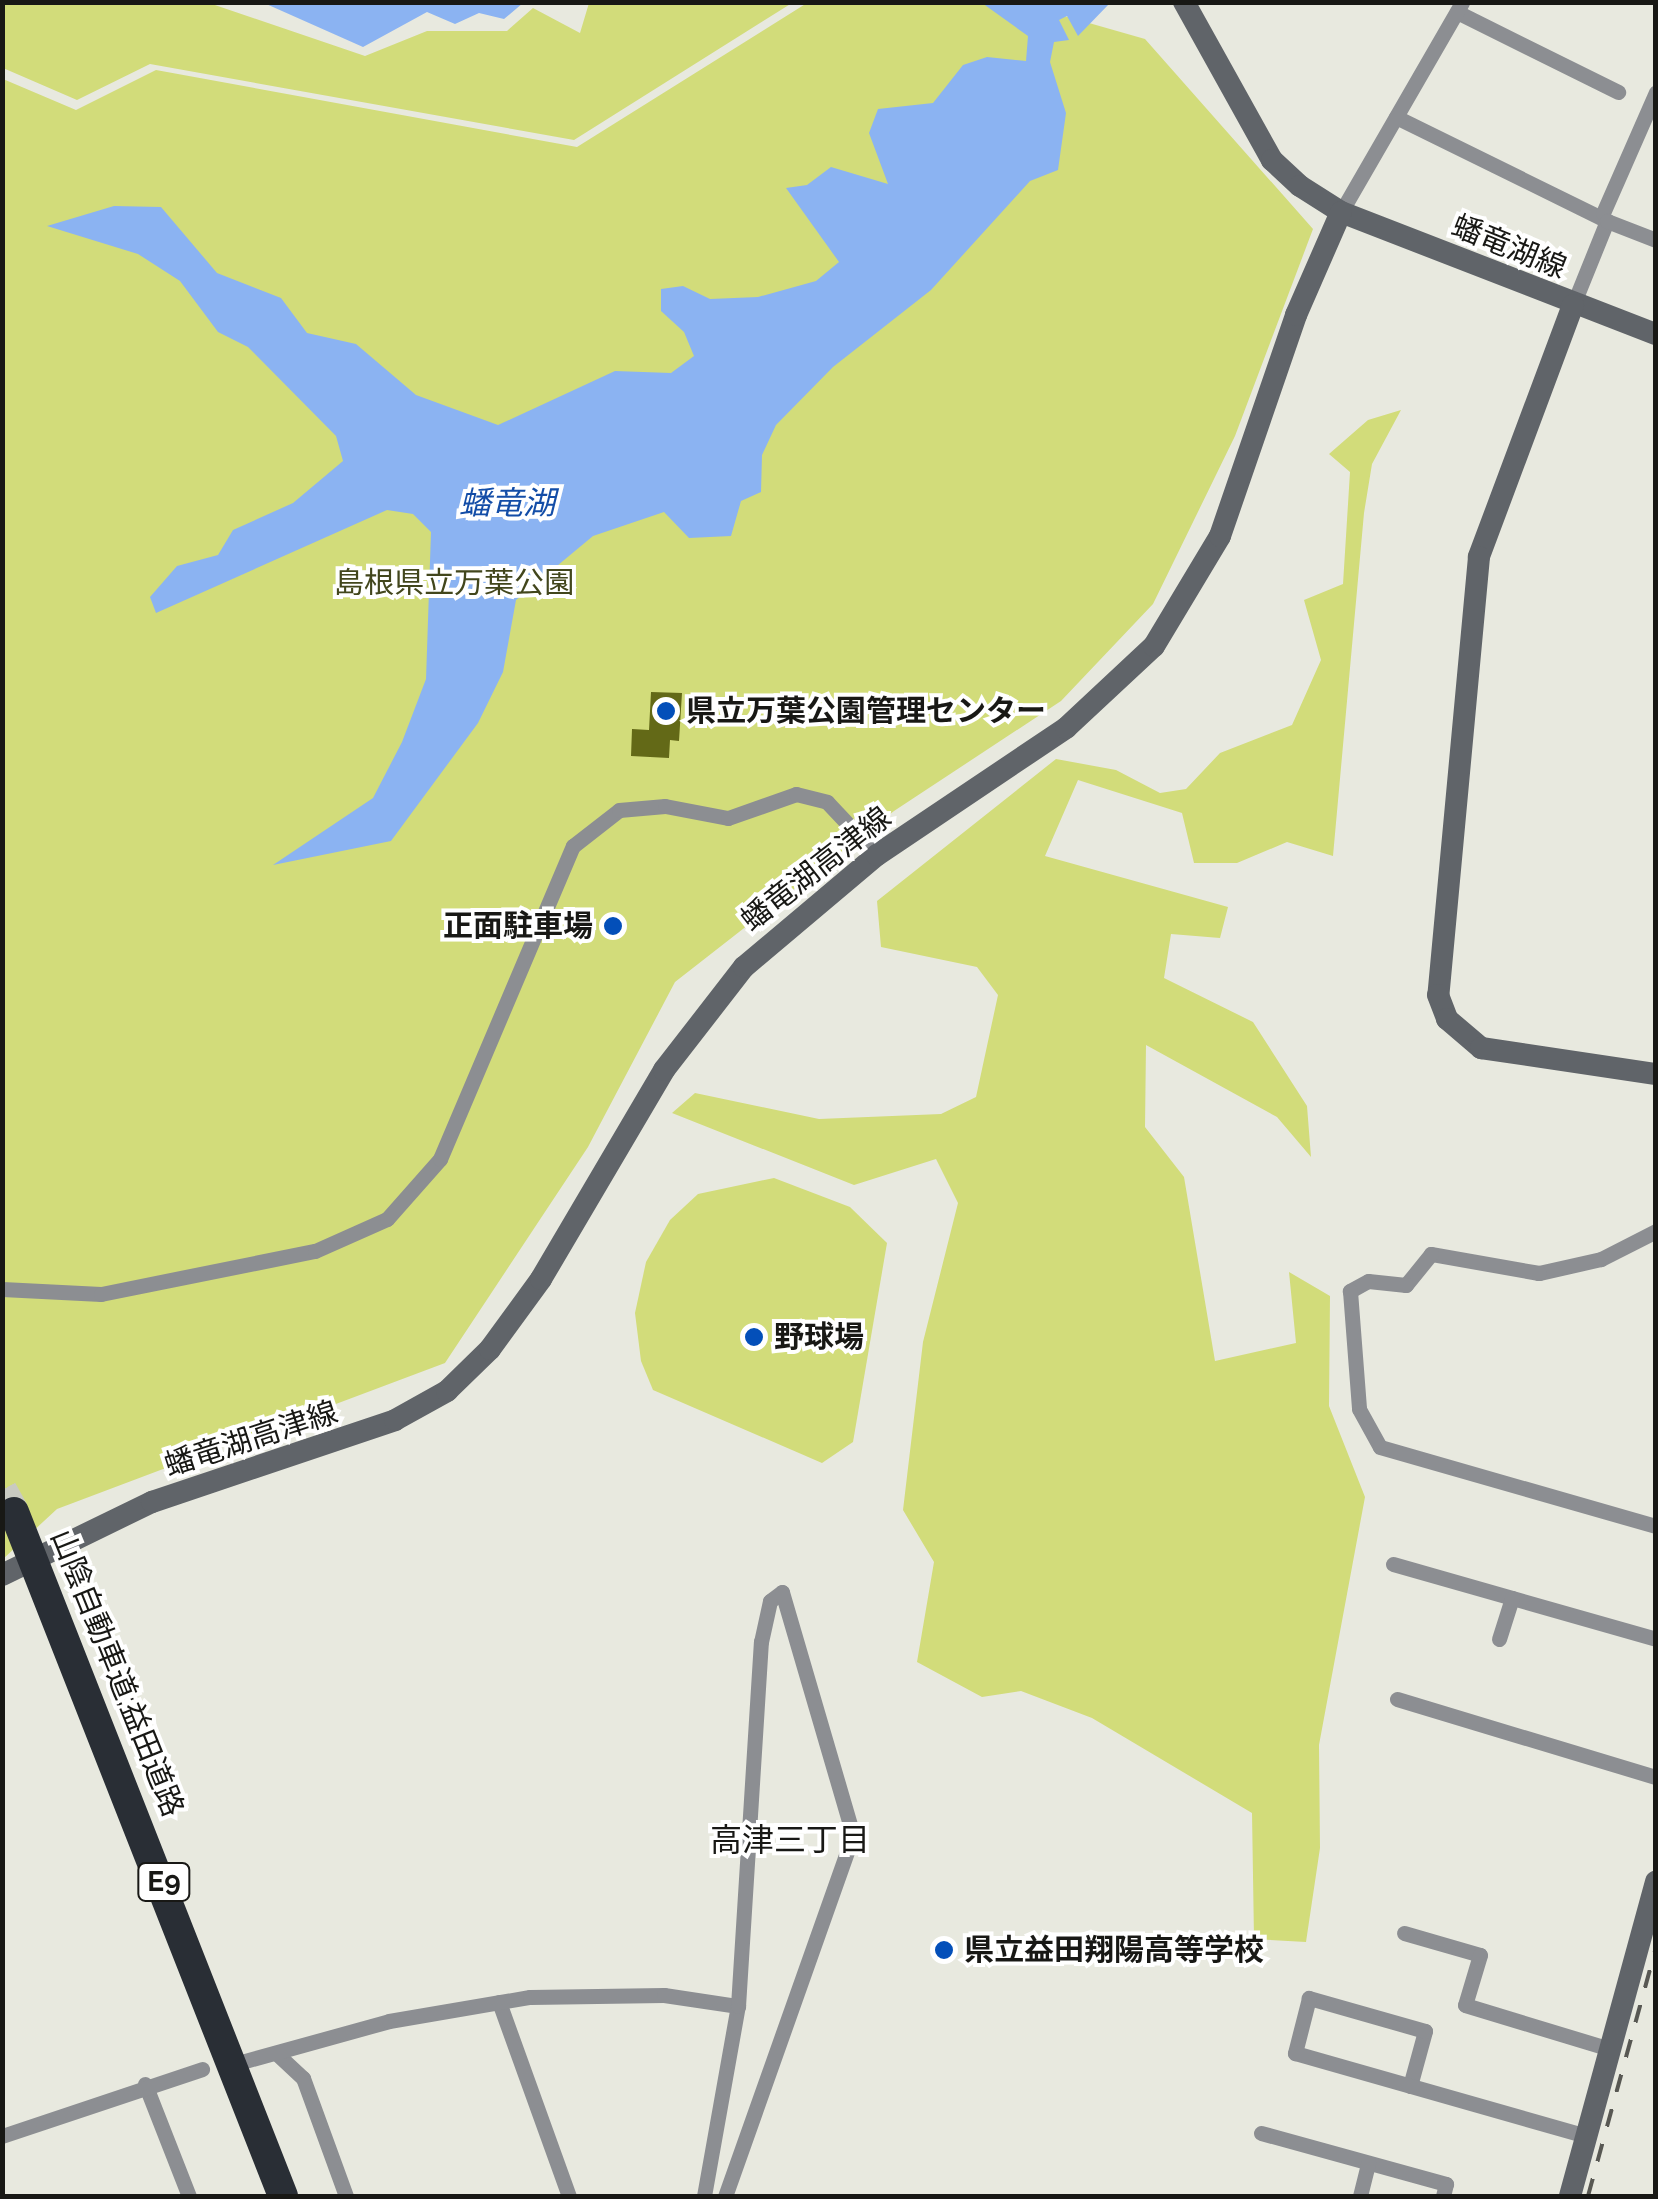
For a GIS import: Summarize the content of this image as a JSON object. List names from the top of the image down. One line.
{"streets":{"highway":["山陰自動車道;益田道路","E9"],"main road":["蟠竜湖線","蟠竜湖高津線"]},"crossings":[["蟠竜湖線","蟠竜湖高津線"],["蟠竜湖高津線","山陰自動車道;益田道路"]],"districts":["高津三丁目"],"water":["蟠竜湖"],"parks":["島根県立万葉公園"],"places":["県立万葉公園管理センター","正面駐車場","野球場","県立益田翔陽高等学校"]}
